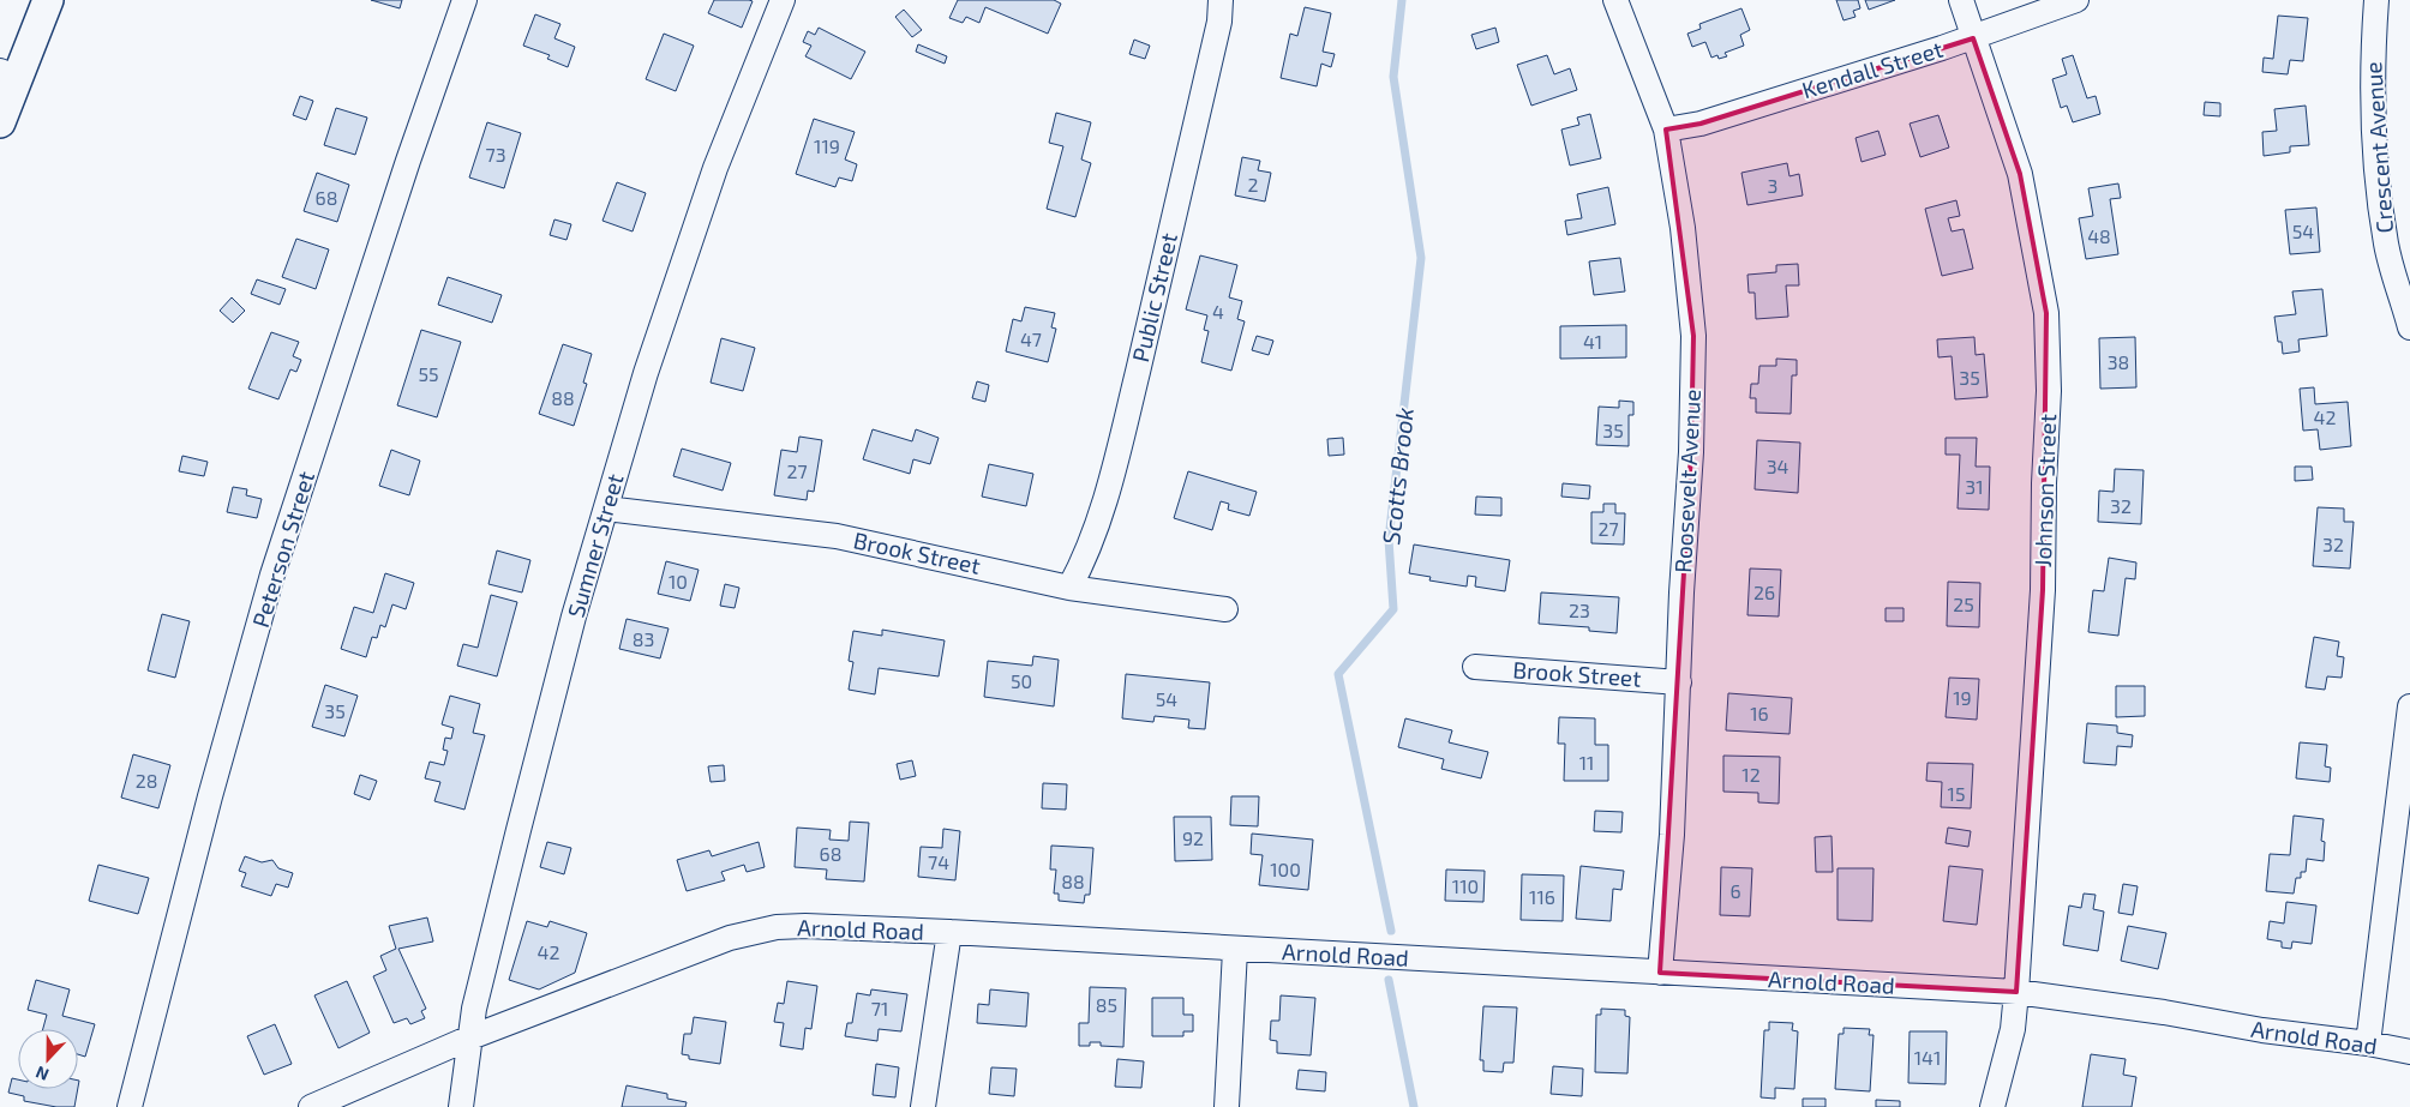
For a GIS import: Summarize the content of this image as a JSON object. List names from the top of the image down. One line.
{"streets":{"street":["Kendall Street","Crescent Avenue","Public Street","Roosevelt Avenue","Johnson Street","Sumner Street","Peterson Street","Brook Street","Arnold Road"]},"crossings":[["Kendall Street","Roosevelt Avenue"],["Kendall Street","Johnson Street"],["Public Street","Brook Street"],["Roosevelt Avenue","Brook Street"],["Roosevelt Avenue","Arnold Road"],["Johnson Street","Arnold Road"],["Sumner Street","Brook Street"],["Sumner Street","Arnold Road"]],"water":["Scotts Brook"],"house_numbers":["119","73","2","3","68","54","48","4","47","41","38","55","35","88","42","35","34","27","31","32","27","32","10","26","25","23","83","50","19","54","35","16","11","12","28","15","92","68","74","100","88","110","6","116","42","85","71","141"],"north":"bottom"}
